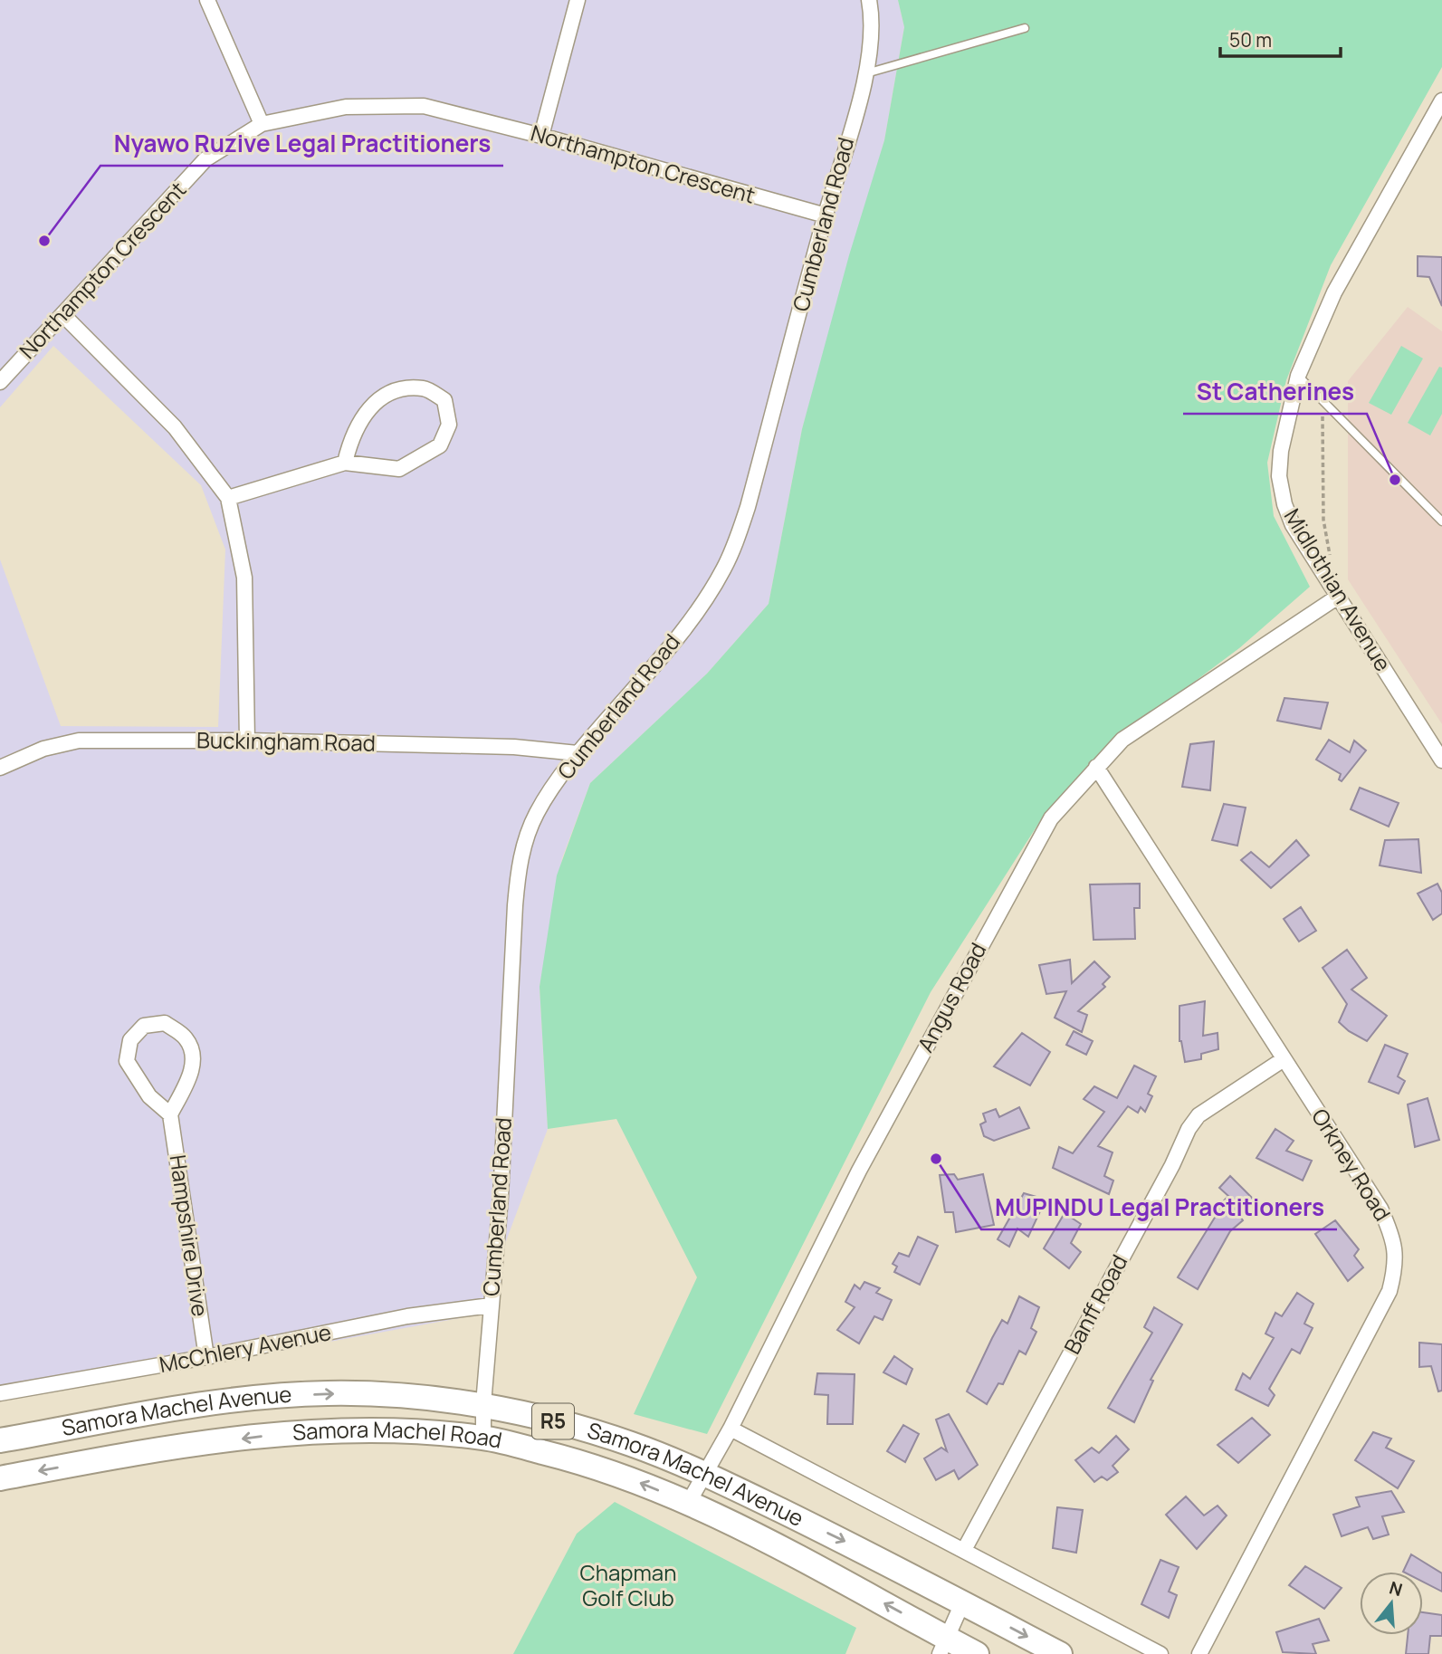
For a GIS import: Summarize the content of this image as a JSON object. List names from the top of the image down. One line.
{"streets":{"highway":["Samora Machel Avenue","R5","Samora Machel Road"],"street":["Northampton Crescent","Cumberland Road","Midlothian Avenue","Buckingham Road","Angus Road","Orkney Road","Hampshire Drive","Banff Road","McChlery Avenue"]},"crossings":[["Northampton Crescent","Cumberland Road"],["Cumberland Road","Buckingham Road"],["Cumberland Road","McChlery Avenue"],["Cumberland Road","Samora Machel Avenue"],["Cumberland Road","Samora Machel Road"],["Midlothian Avenue","Angus Road"],["Angus Road","Orkney Road"],["Angus Road","Samora Machel Avenue"],["Angus Road","Samora Machel Road"],["Orkney Road","Banff Road"],["Hampshire Drive","McChlery Avenue"]],"one_way":["Samora Machel Avenue","Samora Machel Road"],"parks":["Chapman Golf Club"],"places":["Nyawo Ruzive Legal Practitioners","St Catherines","MUPINDU Legal Practitioners"],"scale_bar":"50 m","north":"top"}
